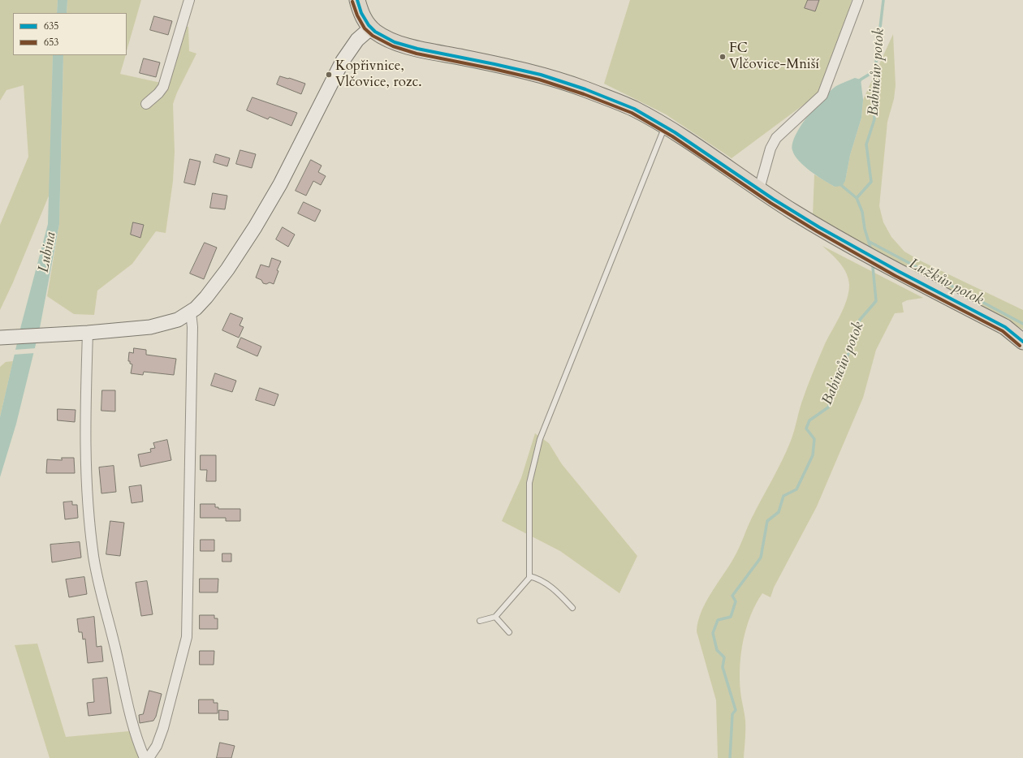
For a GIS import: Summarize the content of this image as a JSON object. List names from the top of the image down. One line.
{"water":["Babincův potok","Lubina","Lužkův potok"],"places":["FC Vlčovice-Mniší","Kopřivnice, Vlčovice, rozc."],"lines":["transit line 635","transit line 653"],"legend":["635","653"]}
